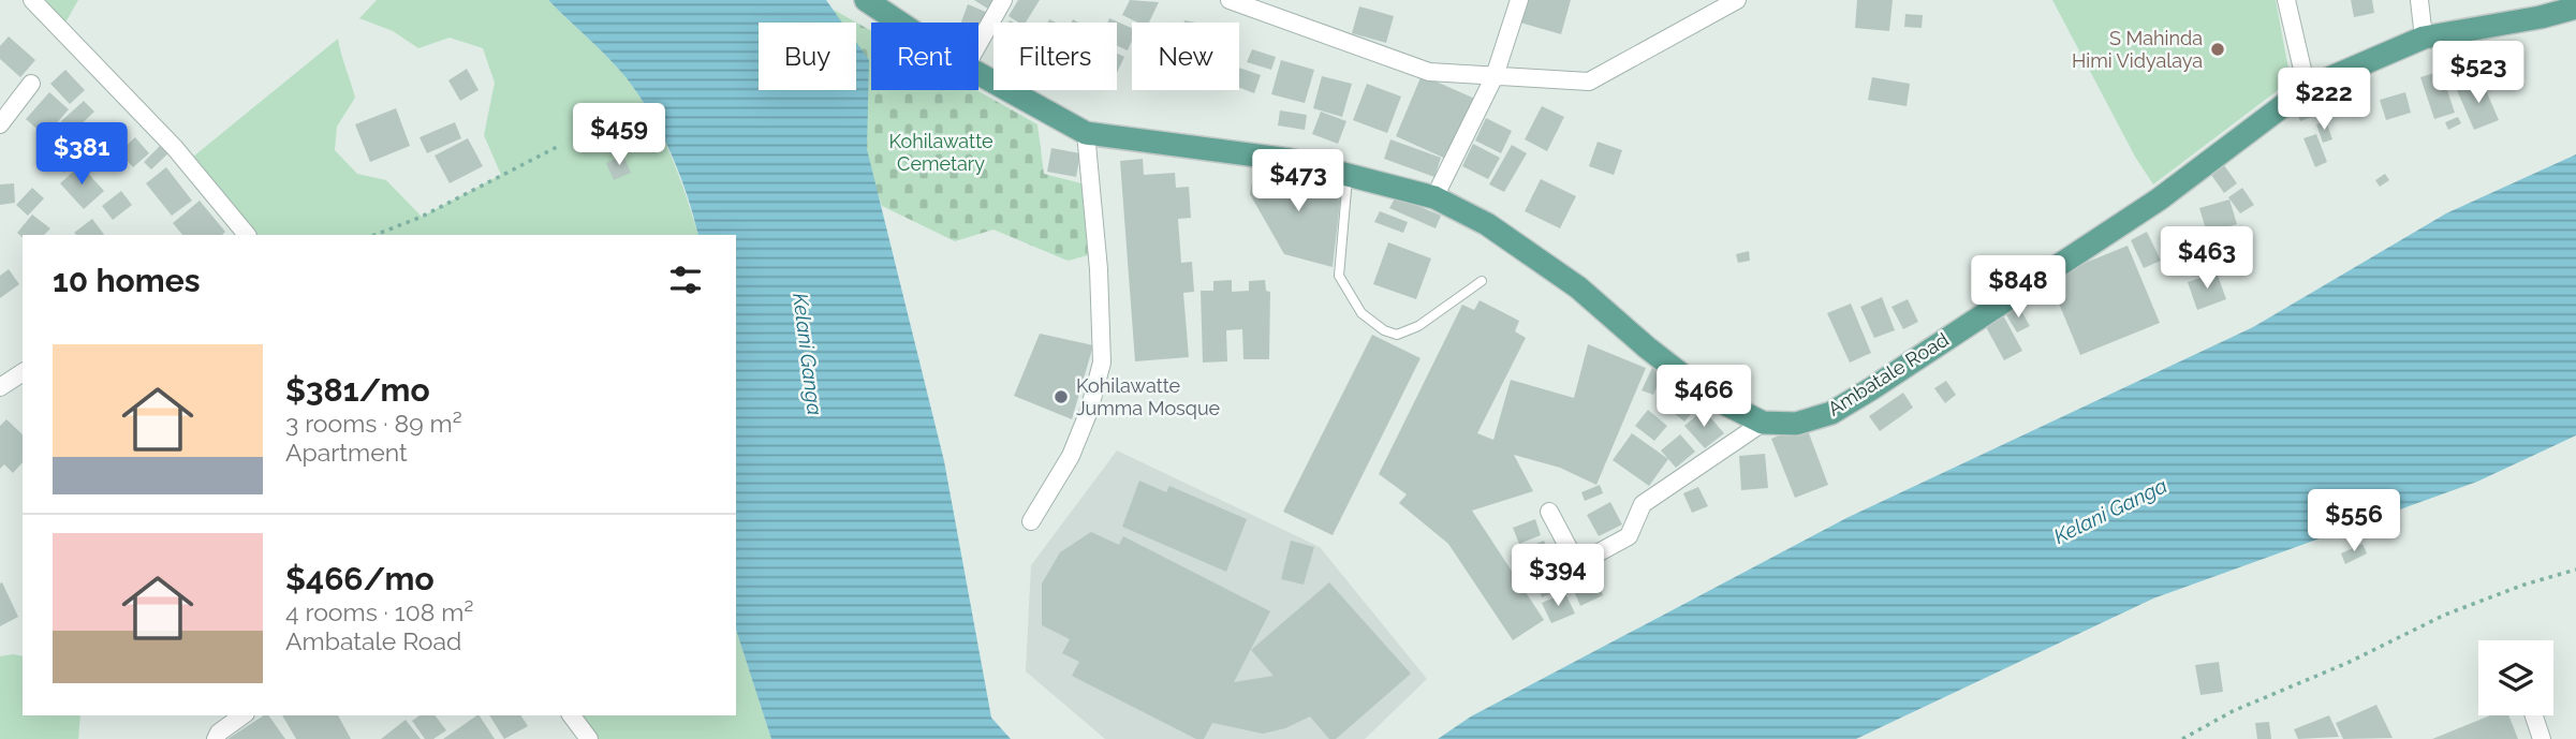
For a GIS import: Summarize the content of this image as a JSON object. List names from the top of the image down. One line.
{"streets":{"main road":["Ambatale Road"]},"water":["Kelani Ganga"],"parks":["Kohilawatte Cemetary"],"places":["S Mahinda Himi Vidyalaya","Kohilawatte Jumma Mosque"],"page":{"chip":["Buy","Rent","Filters","New"],"price":["$523","$222","$459","$381","$473","$463","$848","$466","$556","$394"],"heading":"10 homes","list":[{"name":"$381/mo","note":"3 rooms · 89 m² · Apartment"},{"name":"$466/mo","note":"4 rooms · 108 m² · Ambatale Road"}]}}
